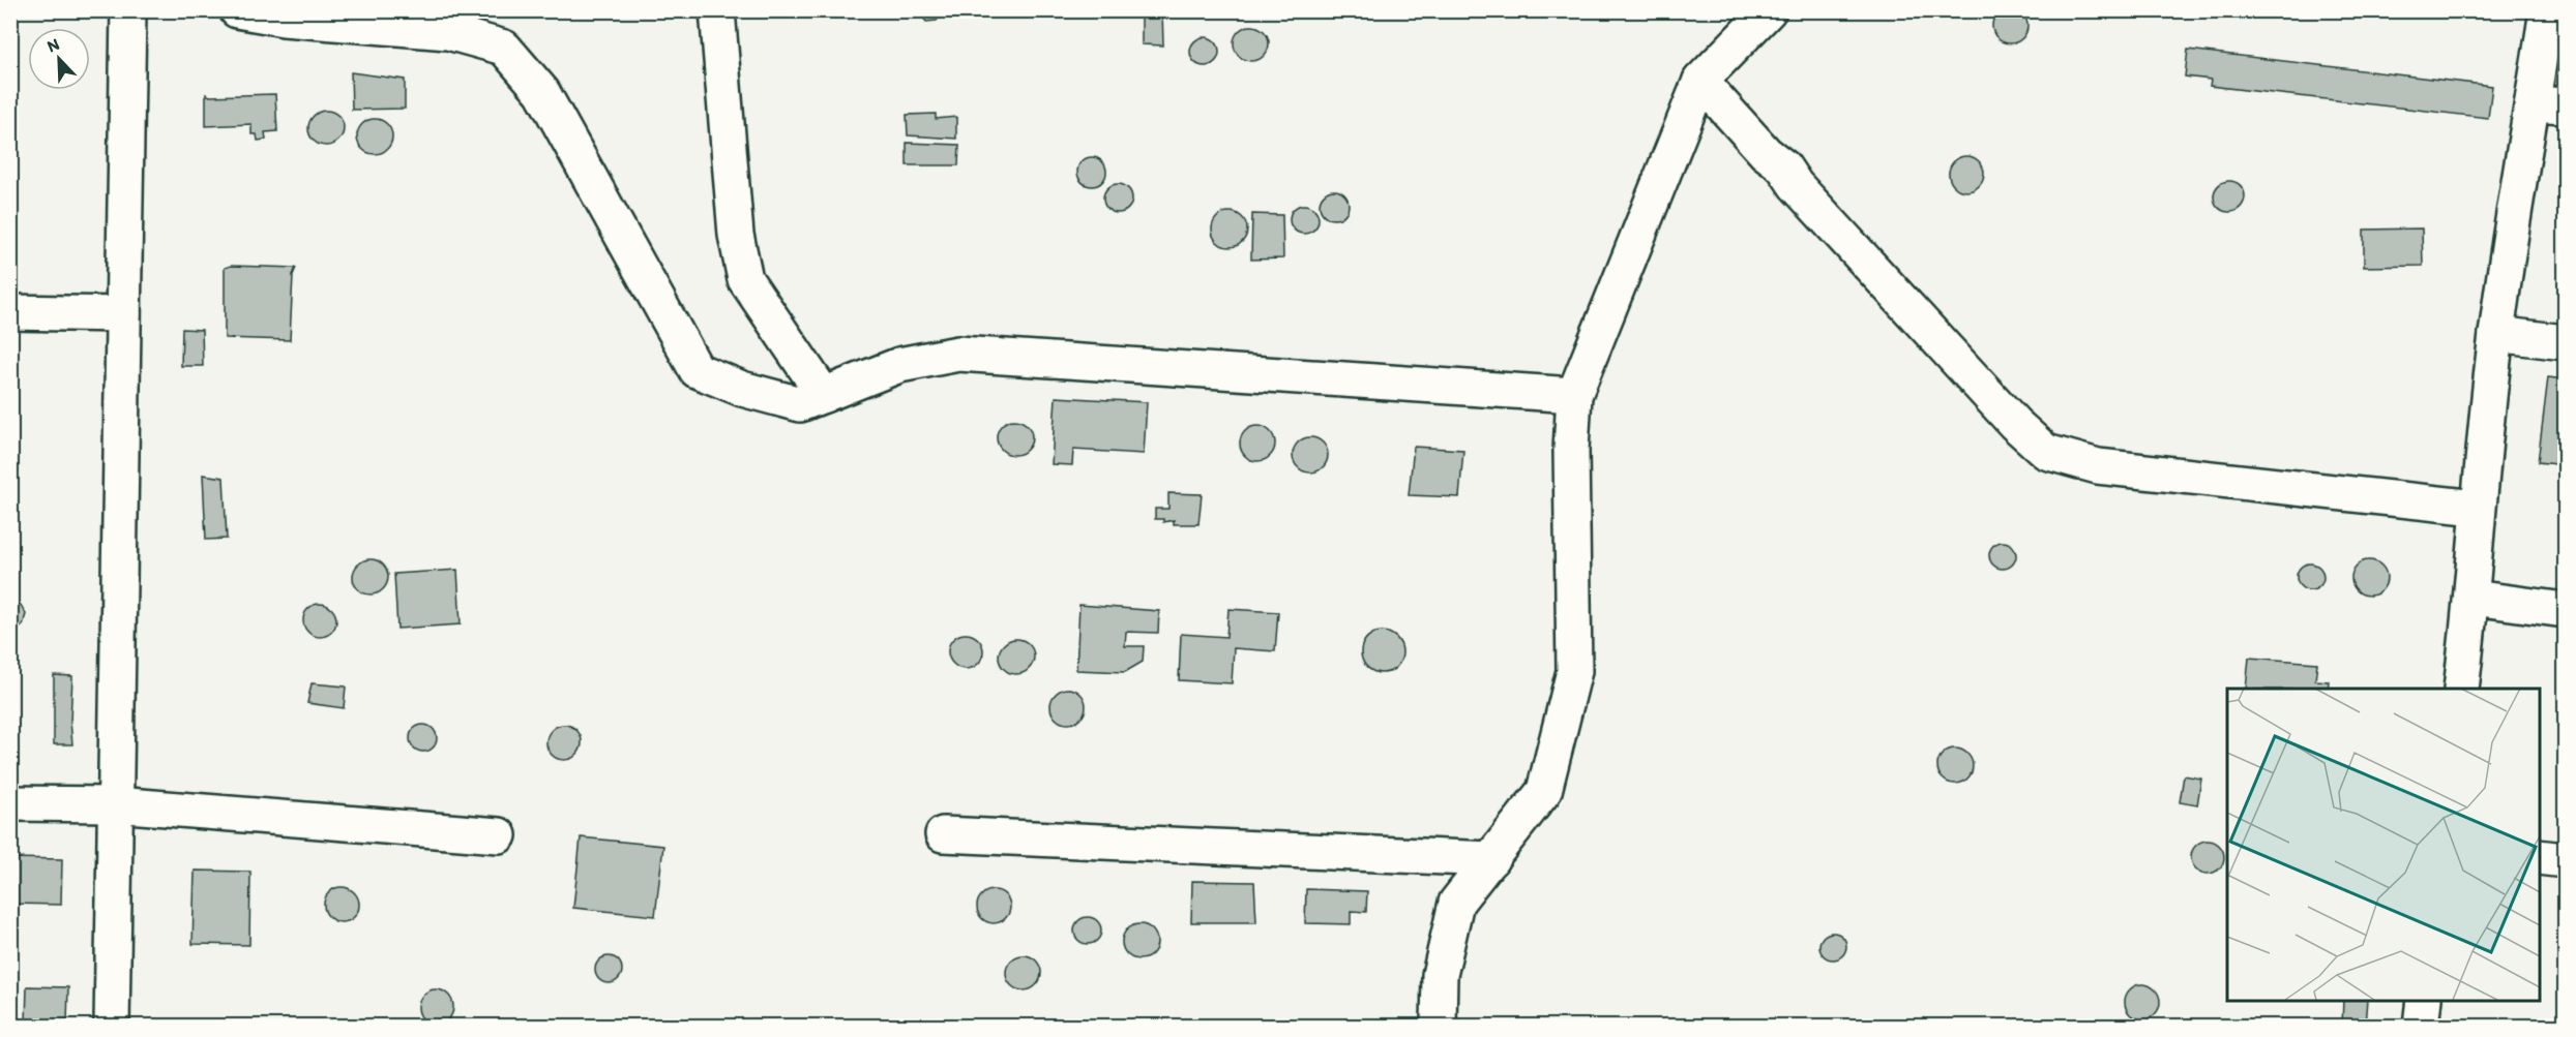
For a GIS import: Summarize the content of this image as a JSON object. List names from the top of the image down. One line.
{"north":"top left"}
